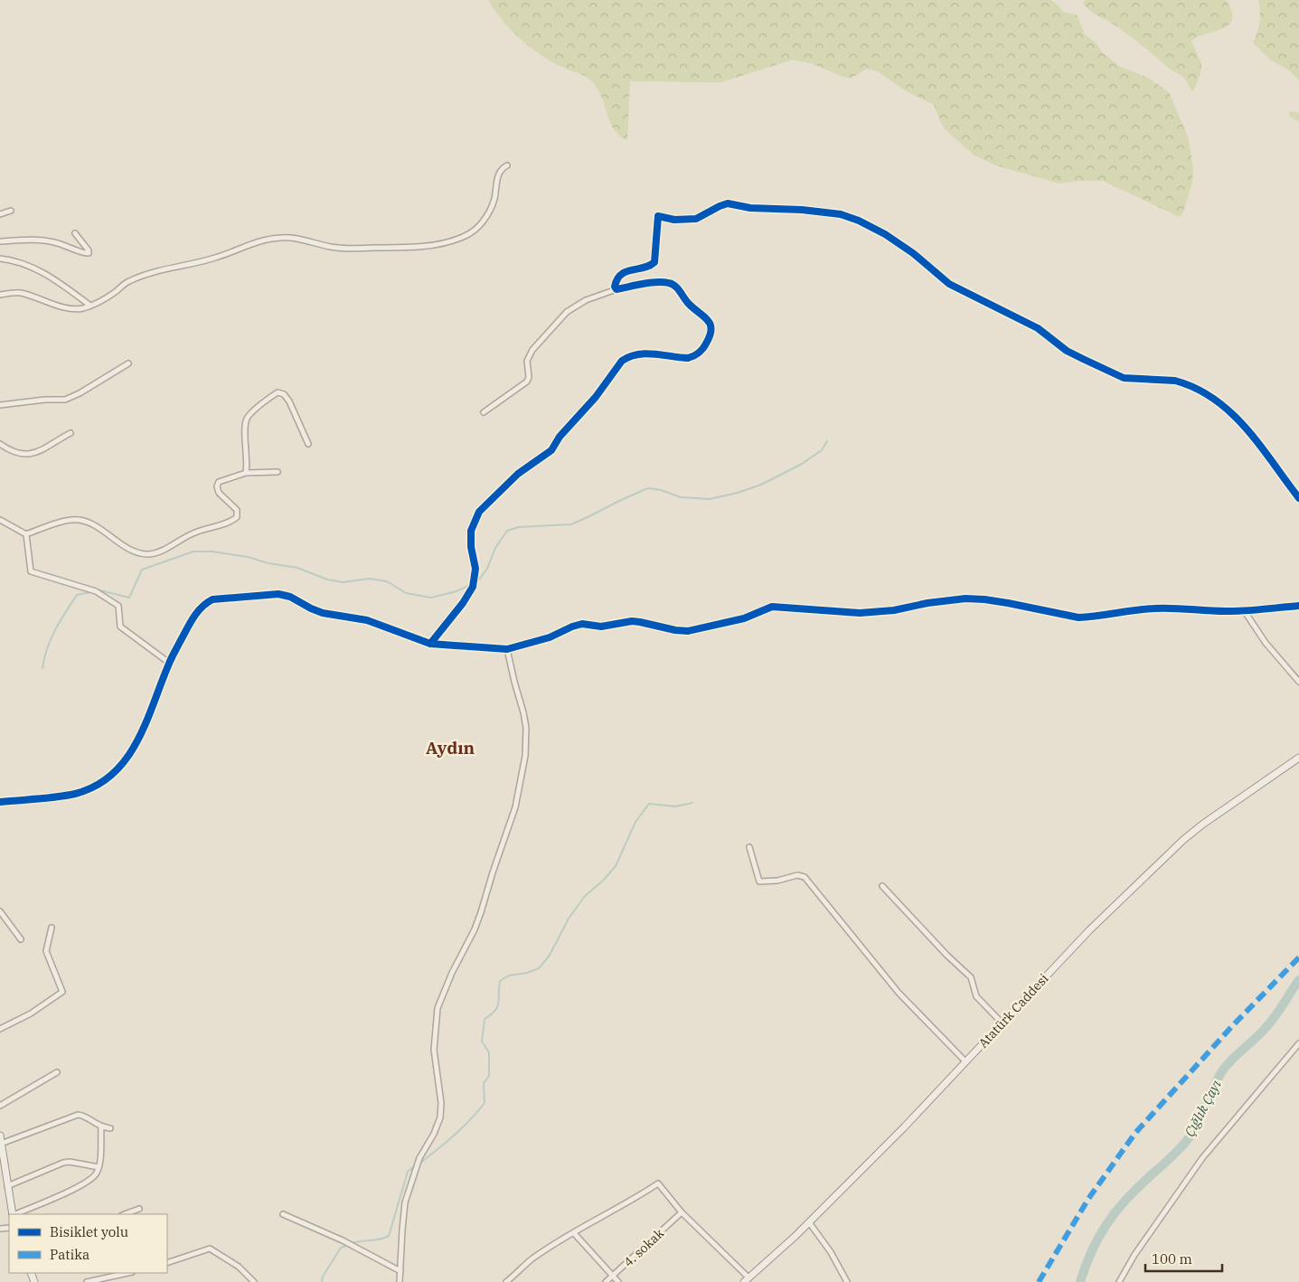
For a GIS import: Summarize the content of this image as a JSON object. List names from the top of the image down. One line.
{"streets":{"street":["Atatürk Caddesi","4. sokak"]},"districts":["Aydın"],"water":["Çığlık Çayı"],"legend":["Bisiklet yolu","Patika"],"scale_bar":"100 m"}
